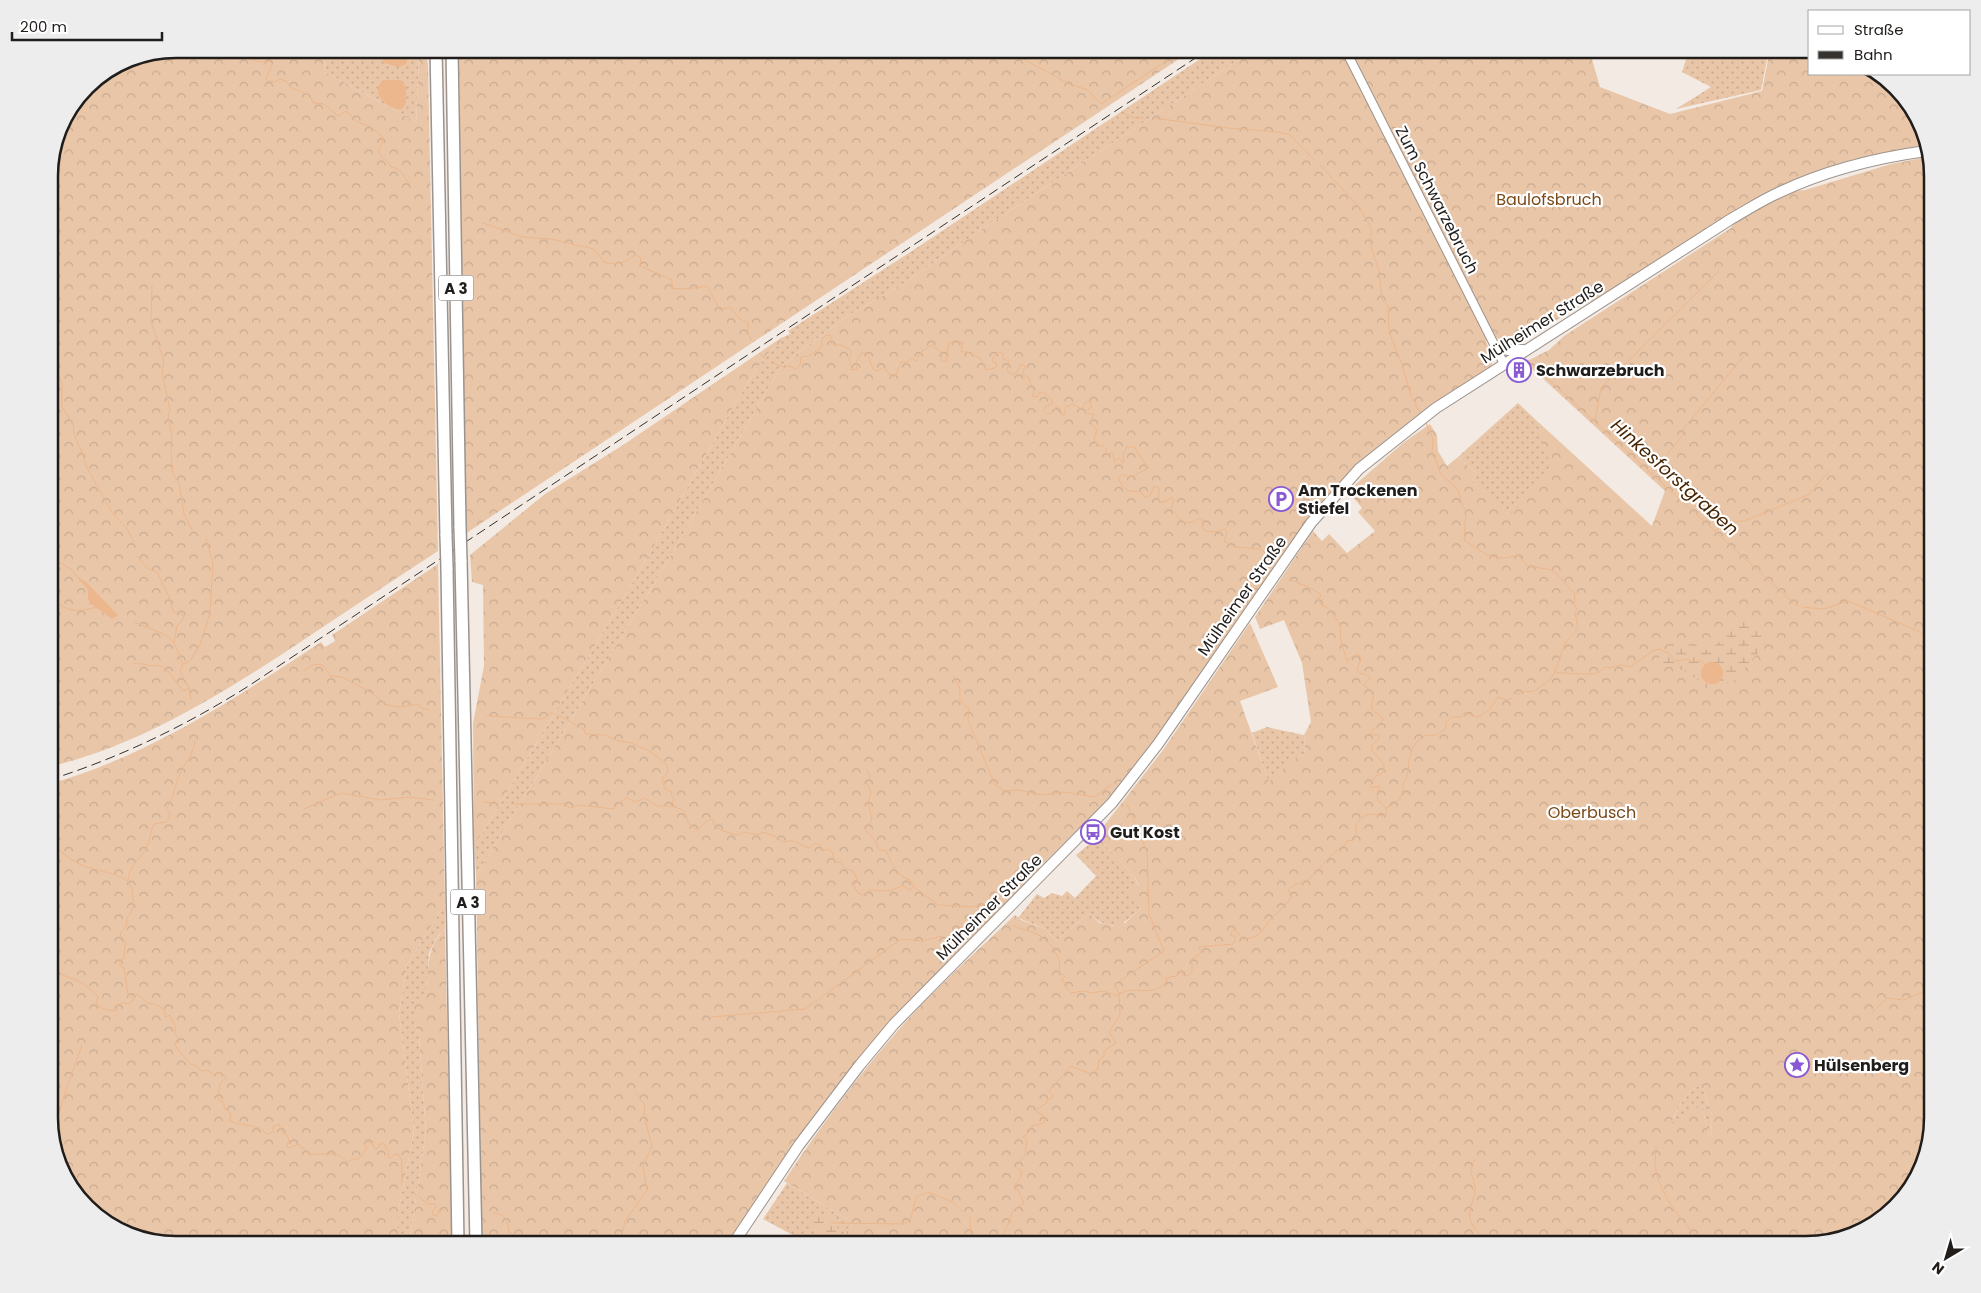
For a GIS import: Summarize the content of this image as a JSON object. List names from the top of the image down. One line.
{"streets":{"highway":["A 3"],"main road":["Mülheimer Straße"],"street":["Zum Schwarzebruch"]},"crossings":[["Zum Schwarzebruch","Mülheimer Straße"]],"water":["Hinkesforstgraben"],"parks":["Baulofsbruch","Oberbusch"],"places":{"building":["Schwarzebruch"],"parking":["Am Trockenen Stiefel"],"bus stop":["Gut Kost"],"place":["Hülsenberg"]},"legend":["Straße","Bahn"],"scale_bar":"200 m","north":"bottom left"}
